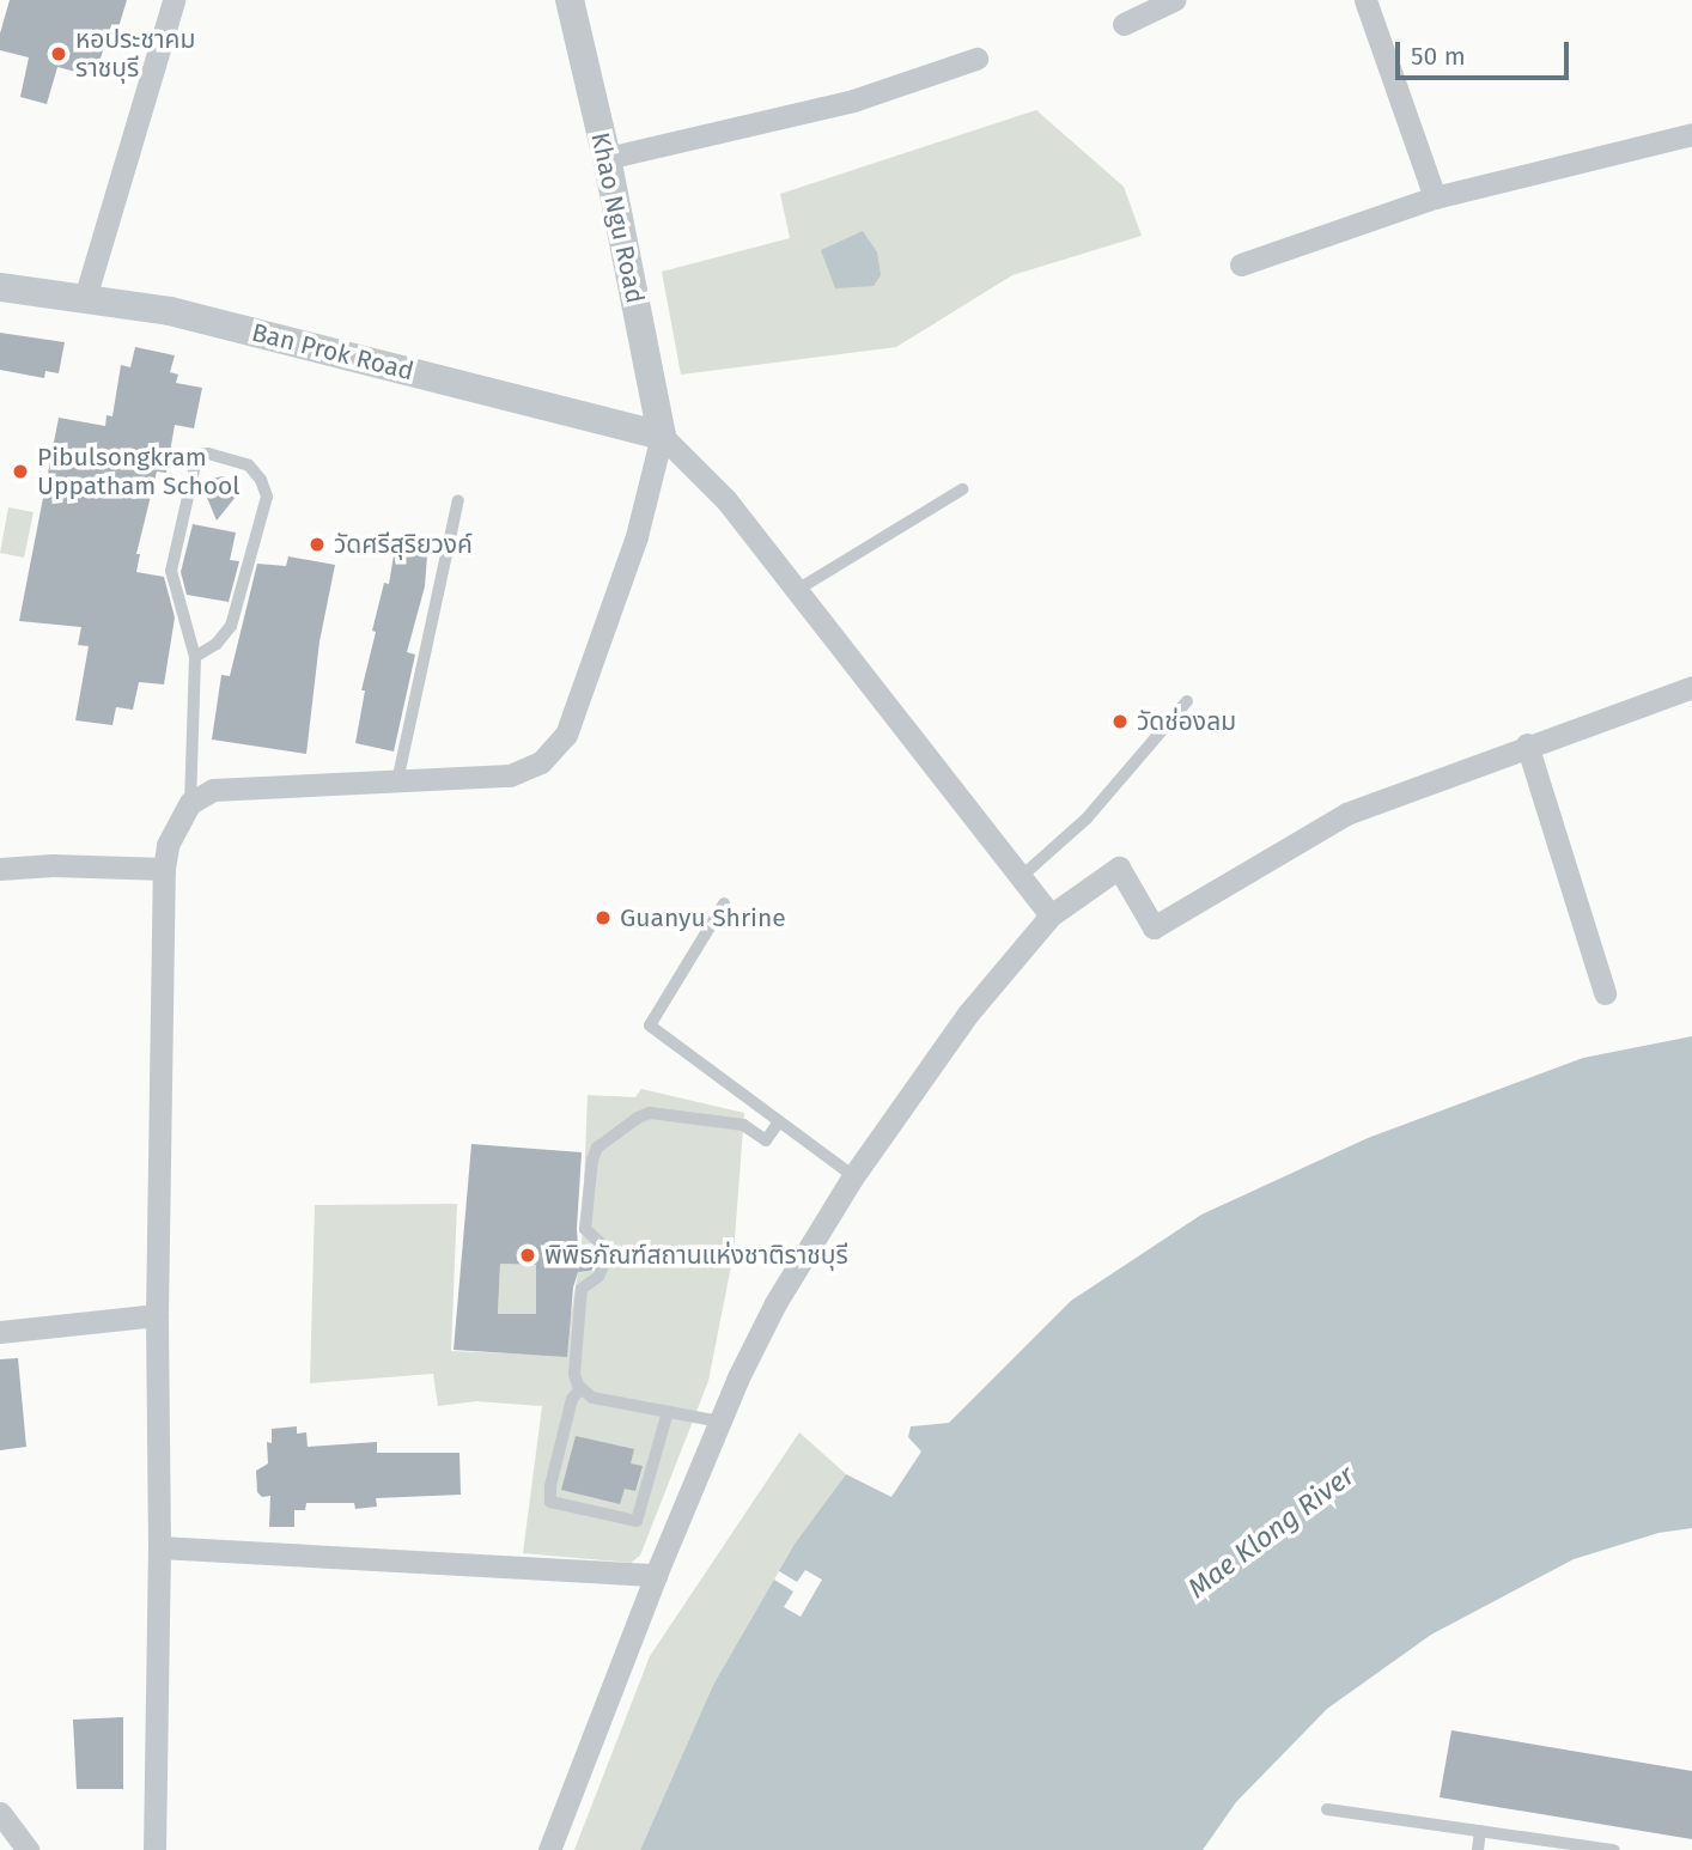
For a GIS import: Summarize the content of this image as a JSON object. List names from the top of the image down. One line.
{"streets":{"street":["Khao Ngu Road","Ban Prok Road"]},"crossings":[["Khao Ngu Road","Ban Prok Road"]],"water":["Mae Klong River"],"places":["หอประชาคม ราชบุรี","Pibulsongkram Uppatham School","วัดศรีสุริยวงค์","วัดช่องลม","Guanyu Shrine","พิพิธภัณฑ์สถานแห่งชาติราชบุรี"],"scale_bar":"50 m"}
